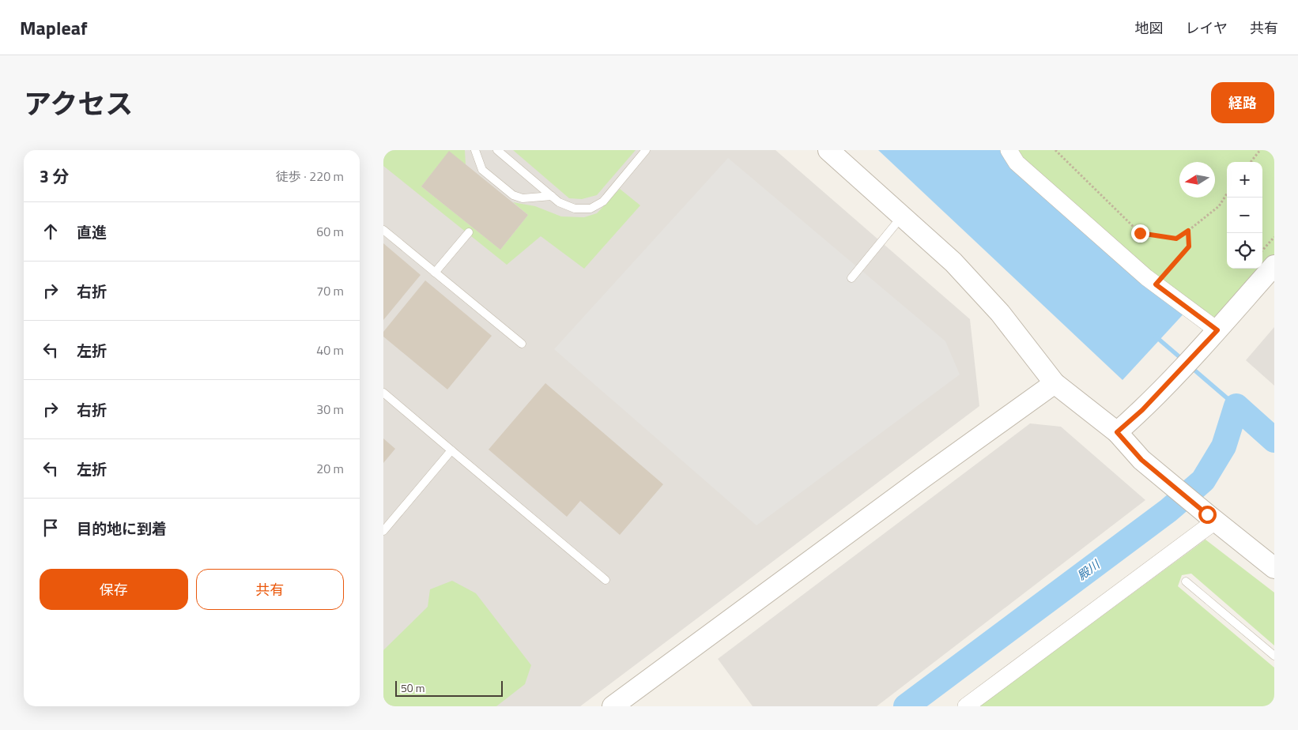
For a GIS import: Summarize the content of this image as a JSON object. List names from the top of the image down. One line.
{"water":["殿川"],"scale_bar":"50 m","north":"left","page":{"header":"Mapleaf","nav":["地図","レイヤ","共有"],"title":"アクセス","buttons":["経路",["保存","共有"]],"heading":["3 分","徒歩 · 220 m"],"map_buttons":["+","−"],"list":[["直進","60 m"],["右折","70 m"],["左折","40 m"],["右折","30 m"],["左折","20 m"],"目的地に到着"],"scale":"50 m"}}
